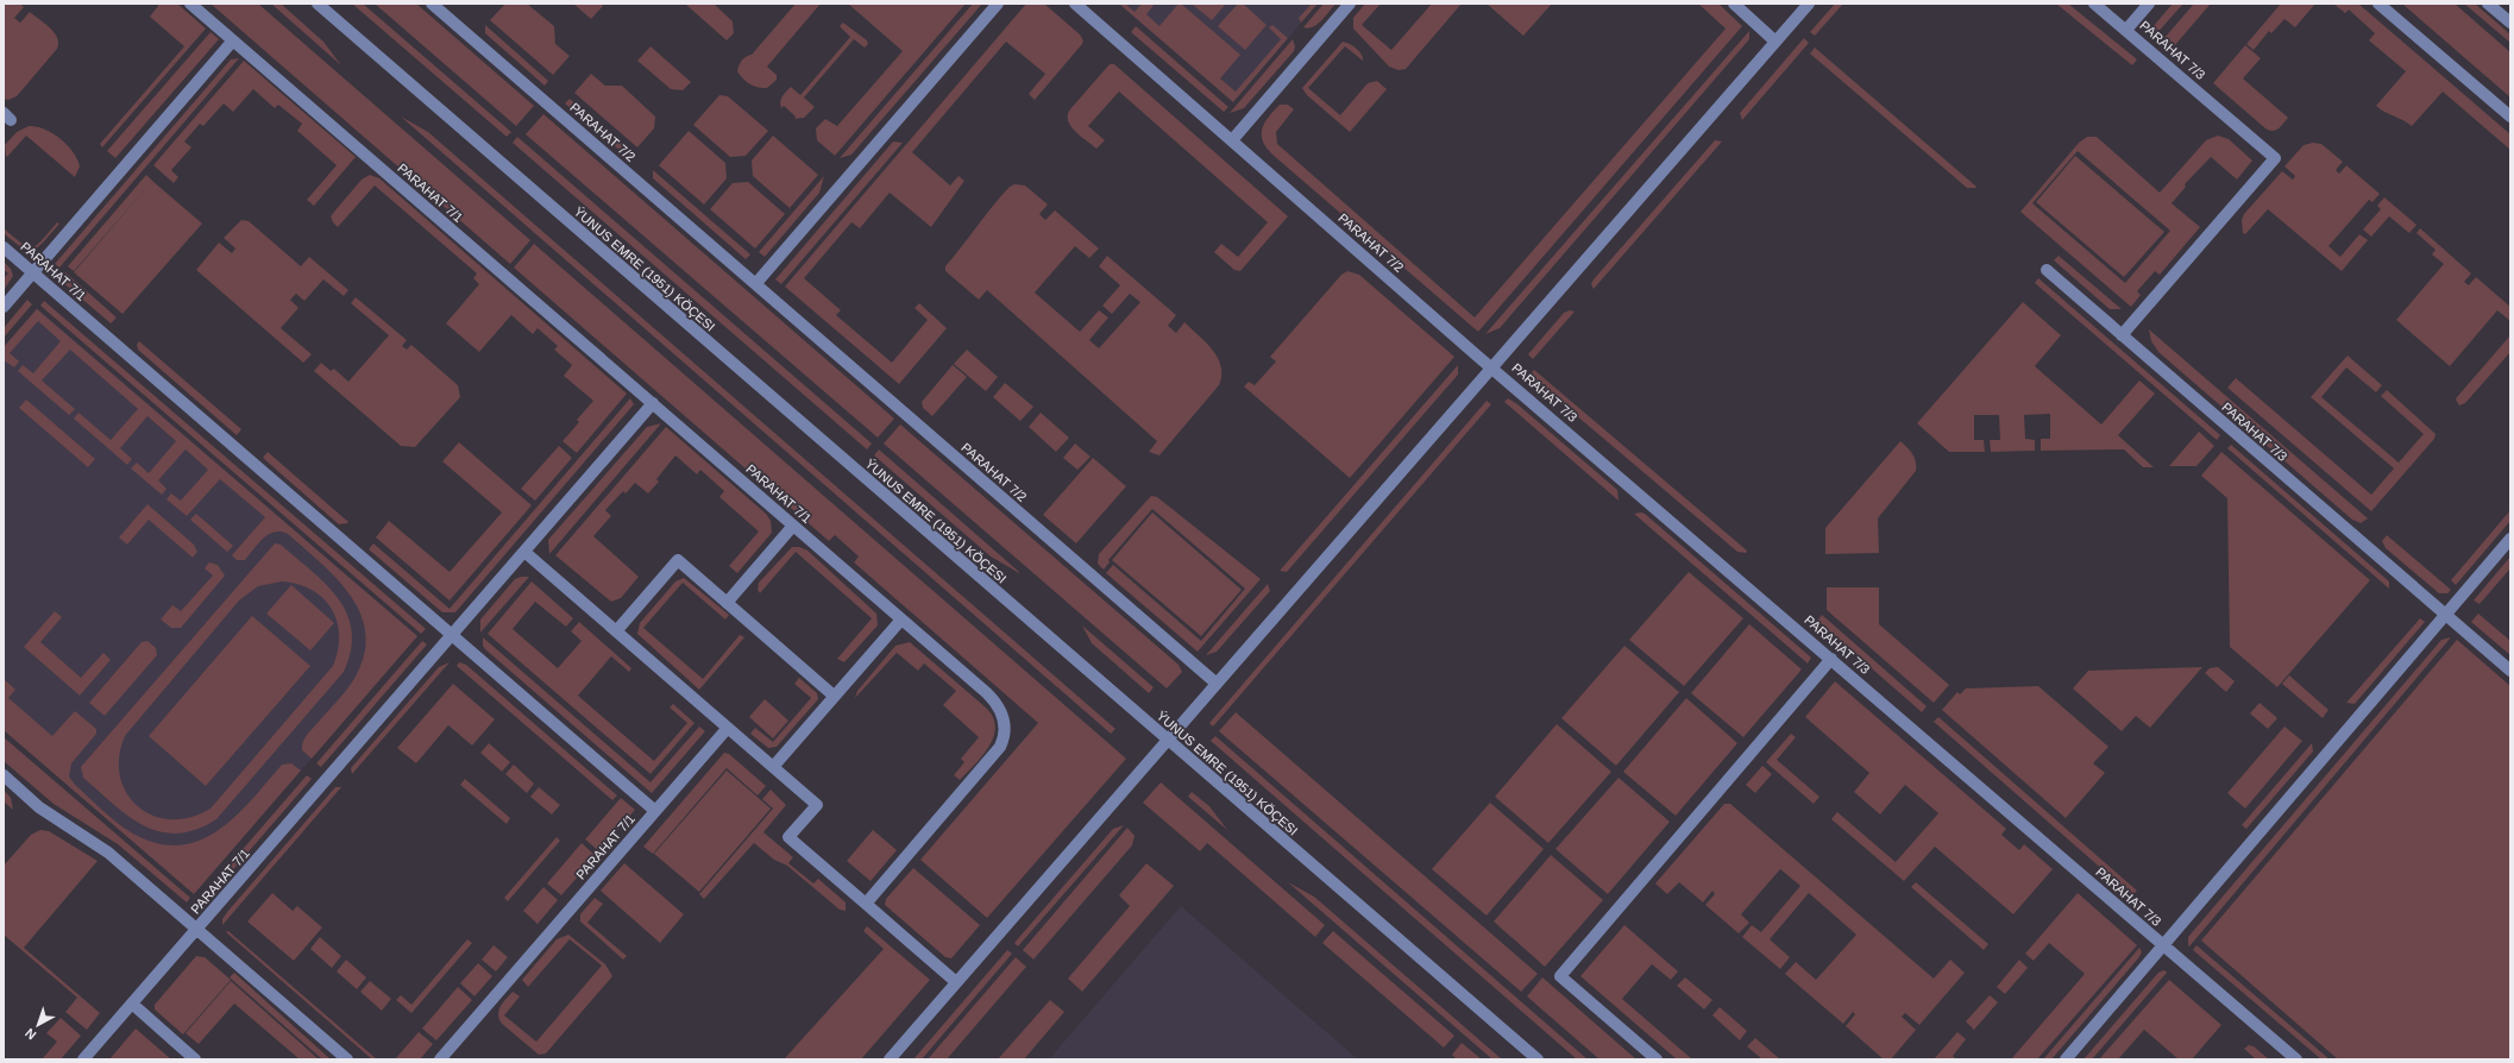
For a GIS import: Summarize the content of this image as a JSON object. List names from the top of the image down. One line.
{"streets":{"street":["PARAHAT 7/3","PARAHAT 7/2","PARAHAT 7/1","ÝUNUS EMRE (1951) KÖÇESI"]},"crossings":[["PARAHAT 7/3","PARAHAT 7/2"]],"north":"bottom left"}
